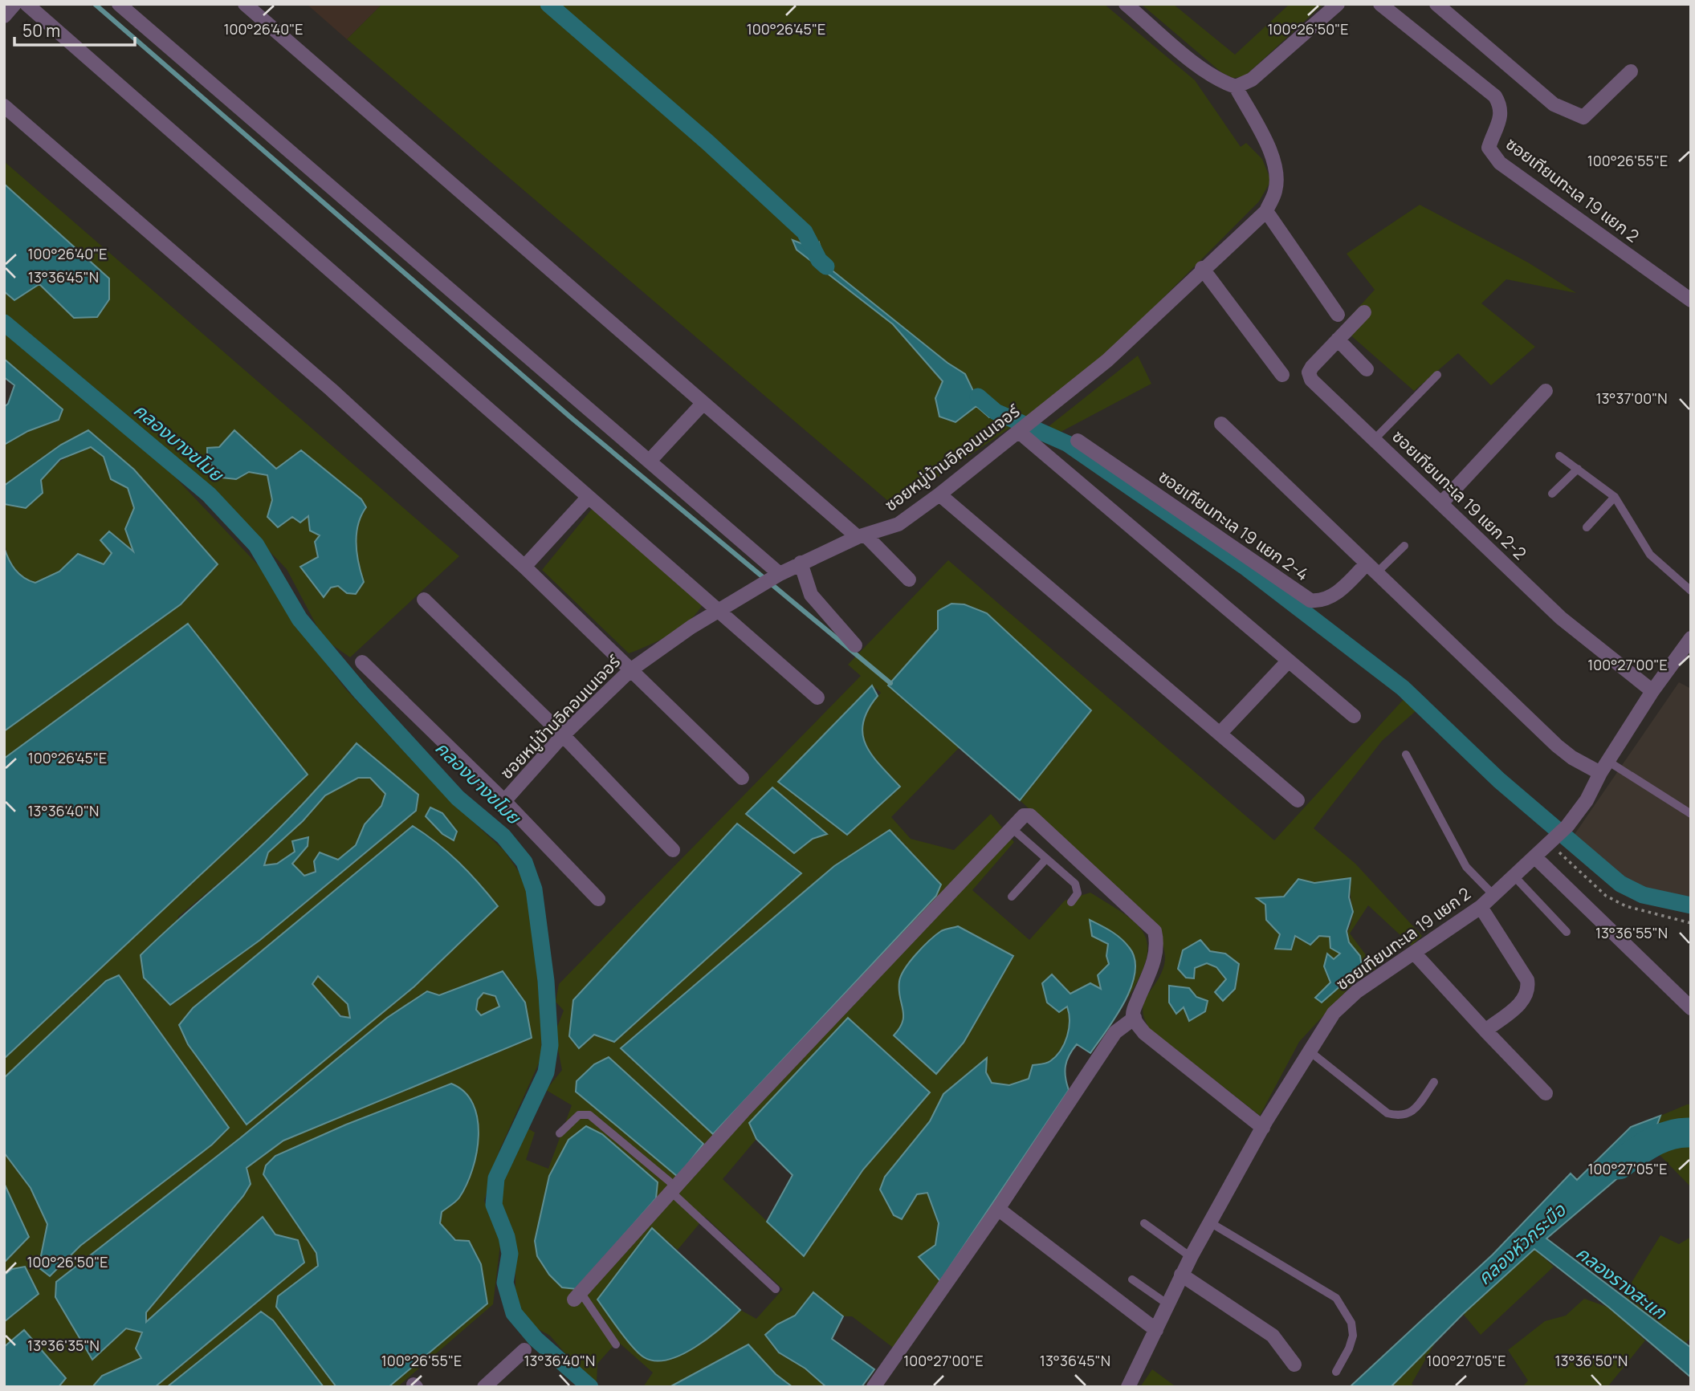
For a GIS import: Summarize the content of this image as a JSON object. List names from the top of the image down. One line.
{"streets":{"street":["ซอยเทียนทะเล 19 แยก 2","ซอยหมู่บ้านอิคอนเนเจอร์","ซอยเทียนทะเล 19 แยก 2-2","ซอยเทียนทะเล 19 แยก 2-4"]},"crossings":[["ซอยเทียนทะเล 19 แยก 2","ซอยเทียนทะเล 19 แยก 2-2"]],"water":["คลองบางขโมย","คลองหัวกระบือ","คลองรางสะแก"],"scale_bar":"50 m","coordinates":["100°26'40\"E","100°26'45\"E","100°26'50\"E","100°26'55\"E","13°36'45\"N","13°37'00\"N","100°27'00\"E","13°36'40\"N","13°36'55\"N","100°27'05\"E","13°36'35\"N","13°36'50\"N"]}
